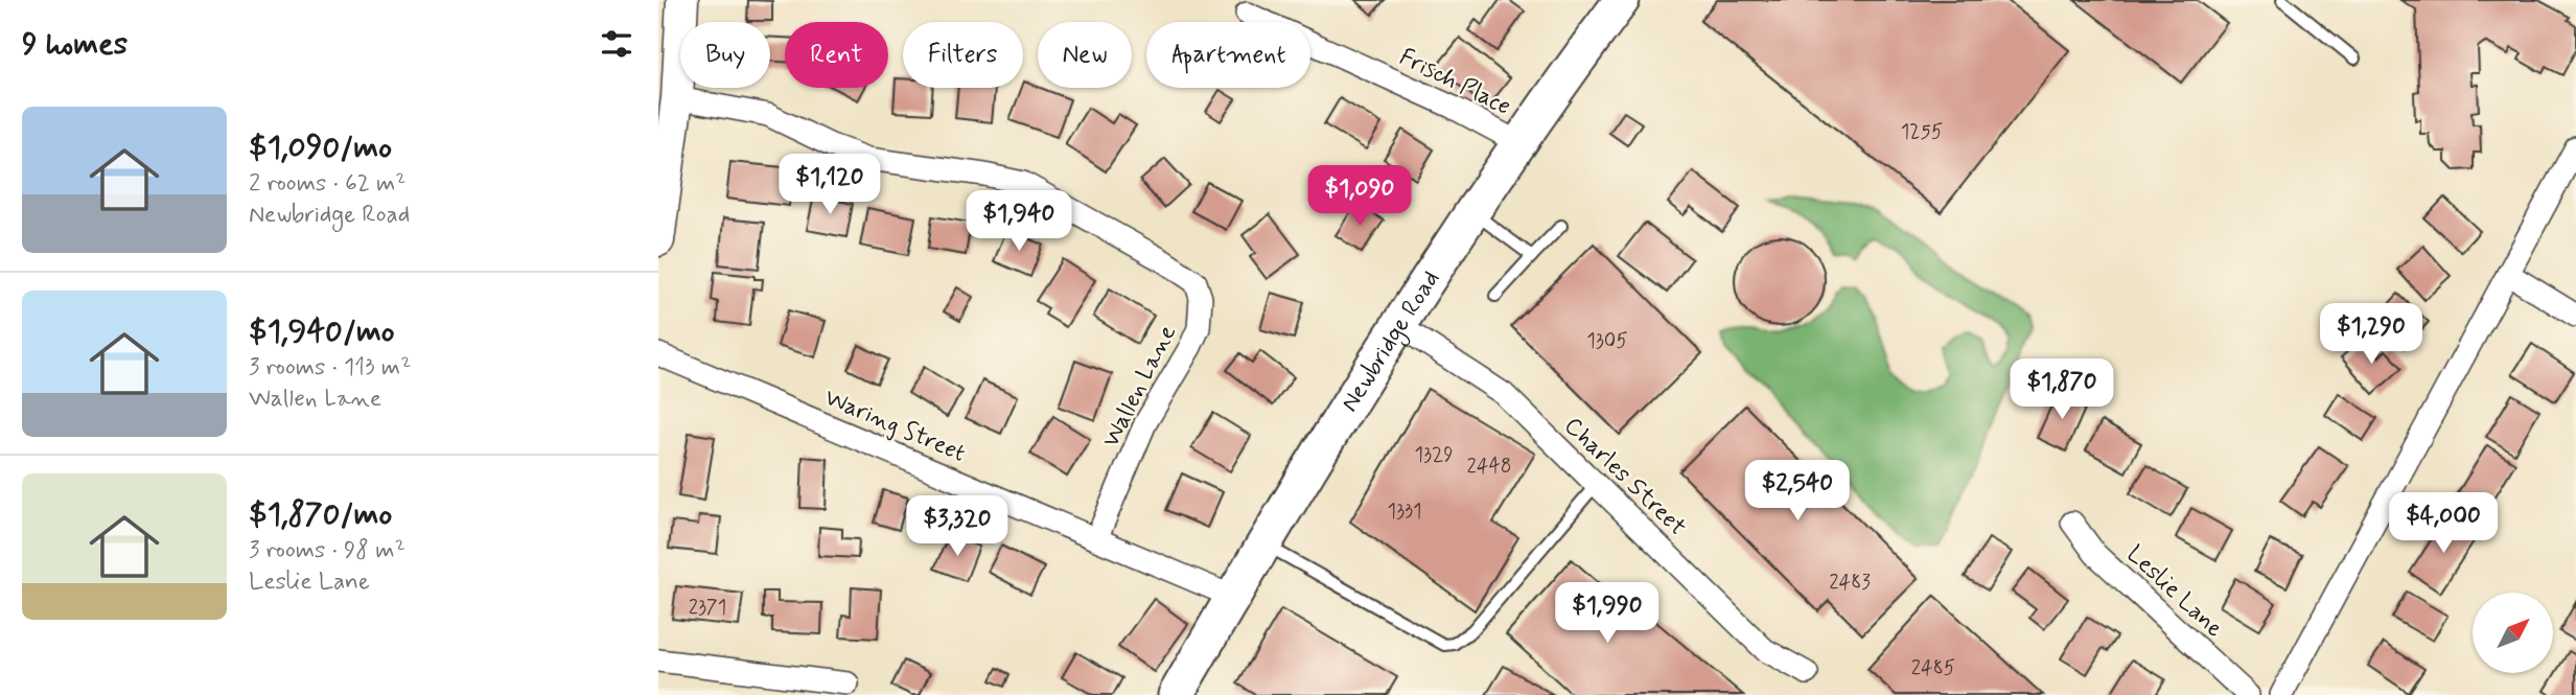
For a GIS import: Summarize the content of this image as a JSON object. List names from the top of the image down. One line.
{"streets":{"main road":["Newbridge Road"],"street":["Frisch Place","Wallen Lane","Waring Street","Charles Street","Leslie Lane"]},"crossings":[["Frisch Place","Newbridge Road"],["Newbridge Road","Waring Street"],["Newbridge Road","Charles Street"],["Wallen Lane","Waring Street"]],"house_numbers":["1255","1305","1329","2448","1331","2483","2371","2485"],"north":"top right","page":{"heading":"9 homes","chip":["Buy","Rent","Filters","New","Apartment"],"list":[{"name":"$1,090/mo","note":"2 rooms · 62 m² · Newbridge Road"},{"name":"$1,940/mo","note":"3 rooms · 113 m² · Wallen Lane"},{"name":"$1,870/mo","note":"3 rooms · 98 m² · Leslie Lane"}],"price":["$1,120","$1,090","$1,940","$1,290","$1,870","$2,540","$4,000","$3,320","$1,990"]}}
